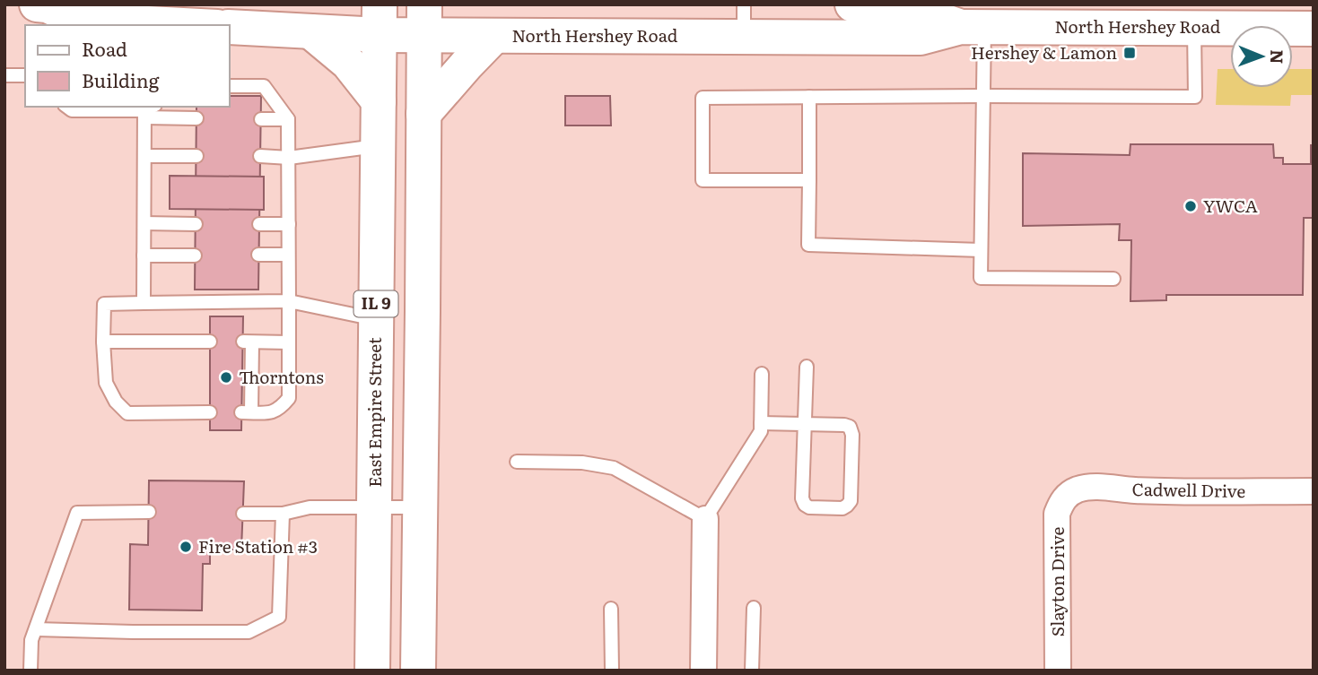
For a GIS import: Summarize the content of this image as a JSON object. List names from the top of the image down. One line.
{"streets":{"main road":["North Hershey Road","IL 9","East Empire Street"],"street":["Cadwell Drive","Slayton Drive"]},"crossings":[["North Hershey Road","IL 9"],["North Hershey Road","East Empire Street"],["Cadwell Drive","Slayton Drive"]],"places":{"transit":["Hershey & Lamon"],"other":["YWCA","Thorntons","Fire Station #3"]},"legend":["Road","Building"],"north":"right"}
